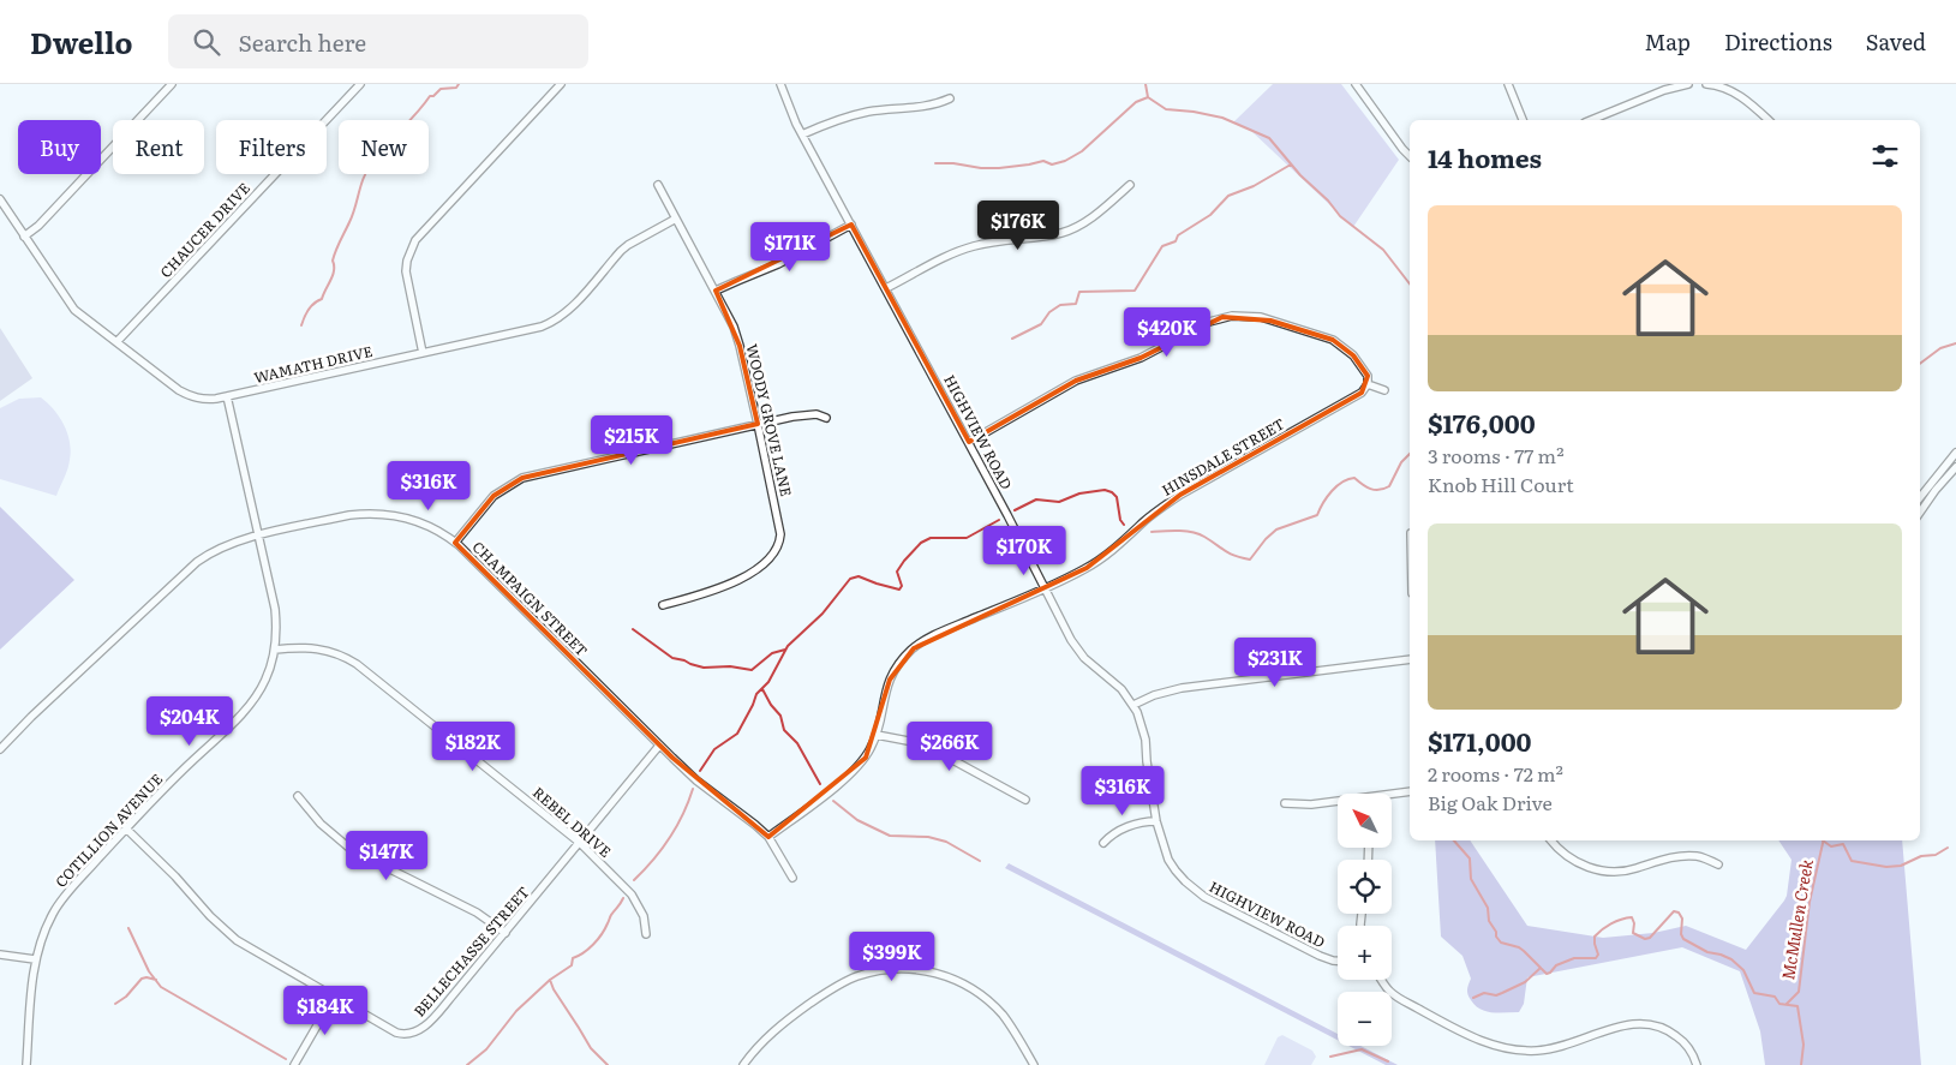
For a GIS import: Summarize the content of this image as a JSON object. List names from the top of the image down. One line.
{"streets":{"street":["CHAUCER DRIVE","WAMATH DRIVE","WOODY GROVE LANE","HIGHVIEW ROAD","HINSDALE STREET","CHAMPAIGN STREET","REBEL DRIVE","COTILLION AVENUE","BELLECHASSE STREET"]},"crossings":[["CHAUCER DRIVE","WAMATH DRIVE"],["WAMATH DRIVE","WOODY GROVE LANE"],["WAMATH DRIVE","COTILLION AVENUE"],["HIGHVIEW ROAD","HINSDALE STREET"],["HINSDALE STREET","CHAMPAIGN STREET"],["CHAMPAIGN STREET","COTILLION AVENUE"],["CHAMPAIGN STREET","BELLECHASSE STREET"],["REBEL DRIVE","COTILLION AVENUE"],["REBEL DRIVE","BELLECHASSE STREET"],["COTILLION AVENUE","BELLECHASSE STREET"]],"water":["McMullen Creek"],"north":"top left","page":{"header":"Dwello","search":"Search here","nav":["Map","Directions","Saved"],"chip":["Buy","Rent","Filters","New"],"heading":"14 homes","list":[{"name":"$176,000","note":"3 rooms · 77 m² · Knob Hill Court"},{"name":"$171,000","note":"2 rooms · 72 m² · Big Oak Drive"}],"price":["$176K","$171K","$420K","$215K","$316K","$170K","$231K","$204K","$182K","$266K","$316K","$147K","$399K","$184K"],"map_buttons":["+","−"]}}
